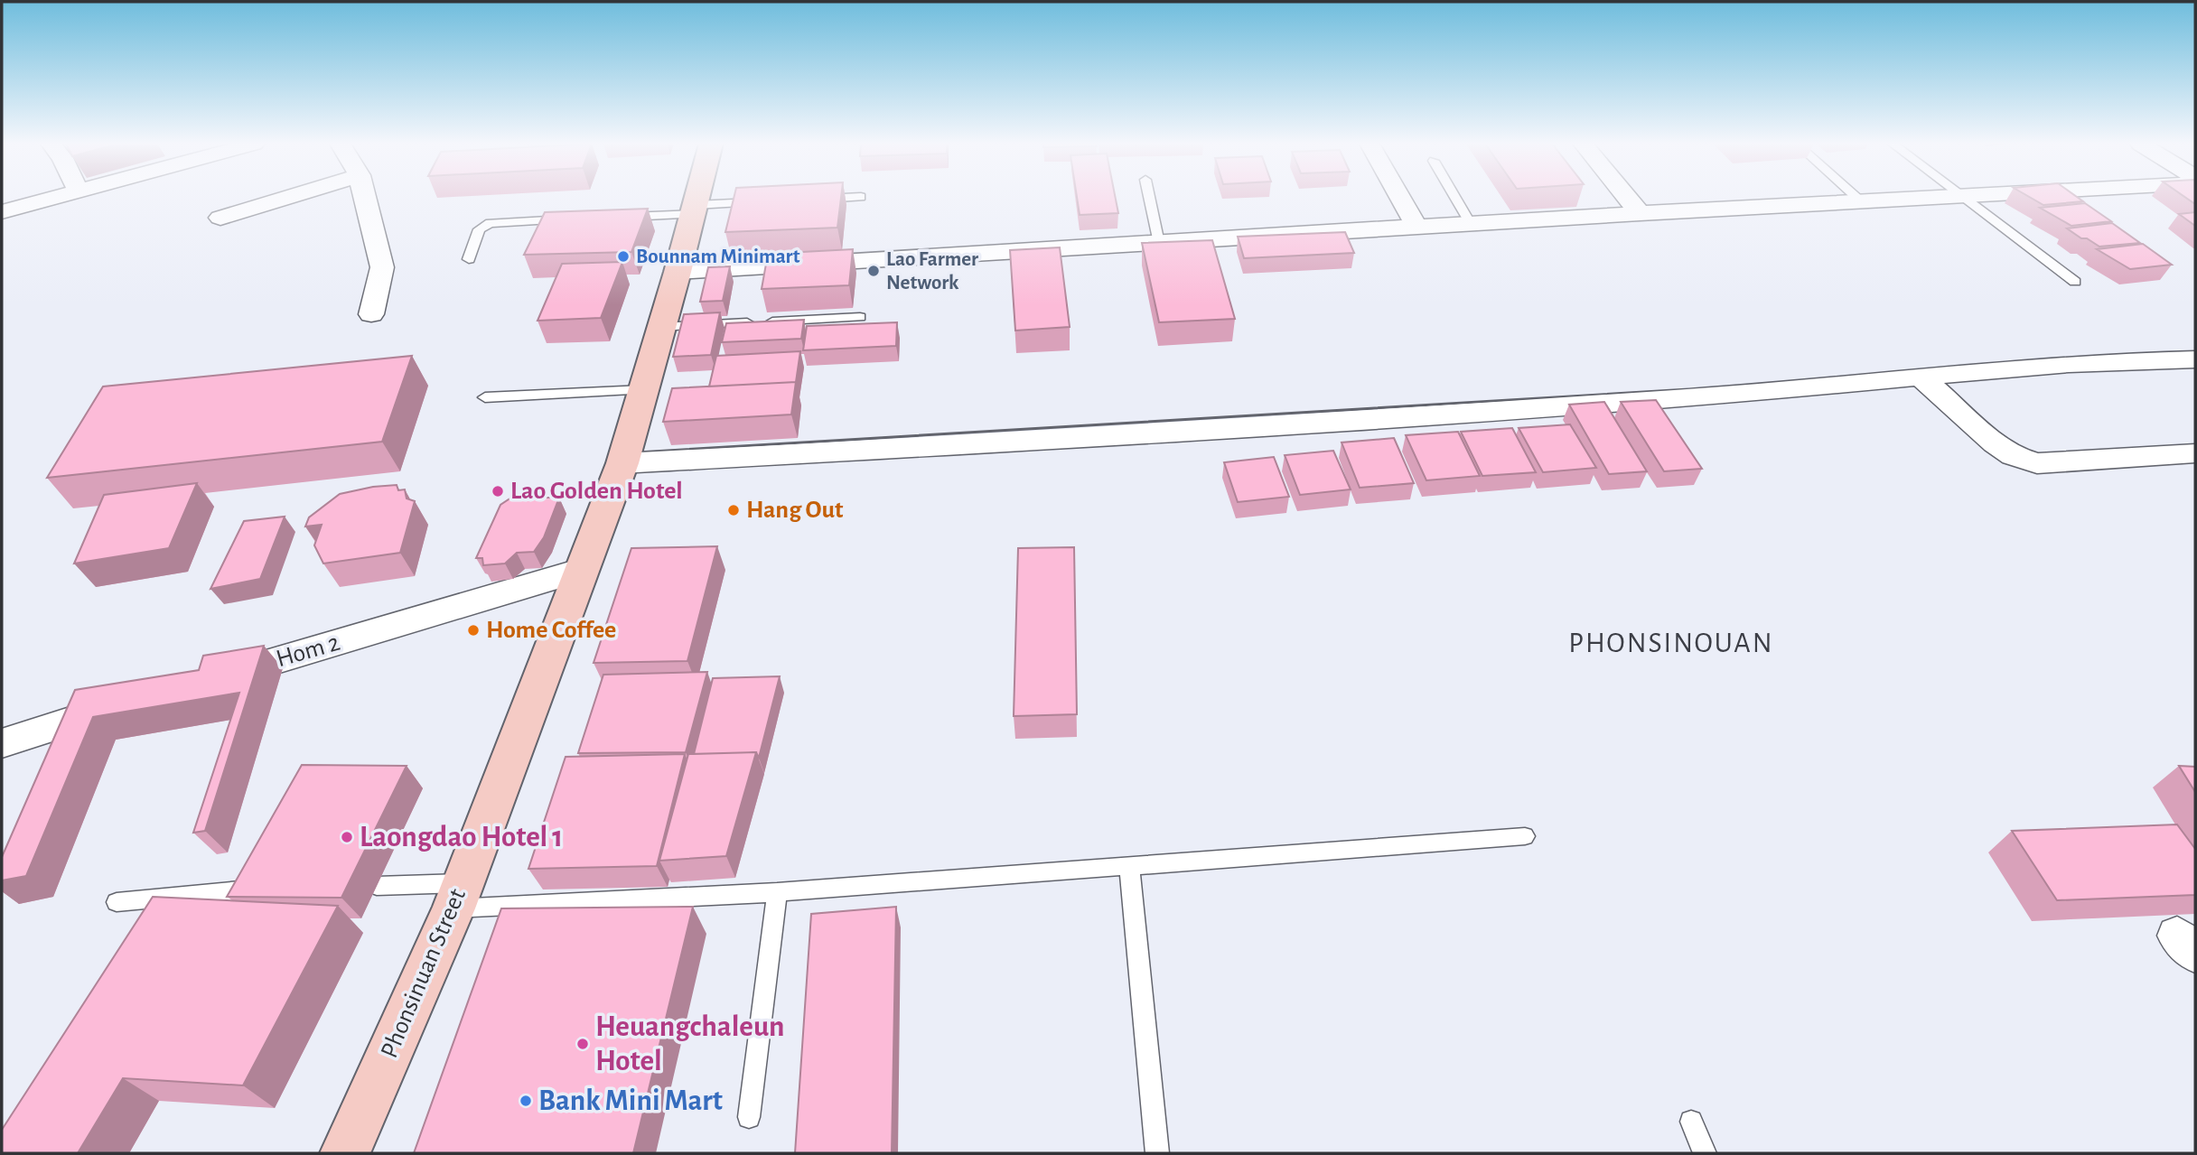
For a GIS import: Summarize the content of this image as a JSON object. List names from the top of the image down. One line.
{"streets":{"street":["Hom 2","Phonsinuan Street"]},"crossings":[["Hom 2","Phonsinuan Street"]],"districts":["PHONSINOUAN"],"places":["Bounnam Minimart","Lao Farmer Network","Lao Golden Hotel","Hang Out","Home Coffee","Laongdao Hotel 1","Heuangchaleun Hotel","Bank Mini Mart"]}
